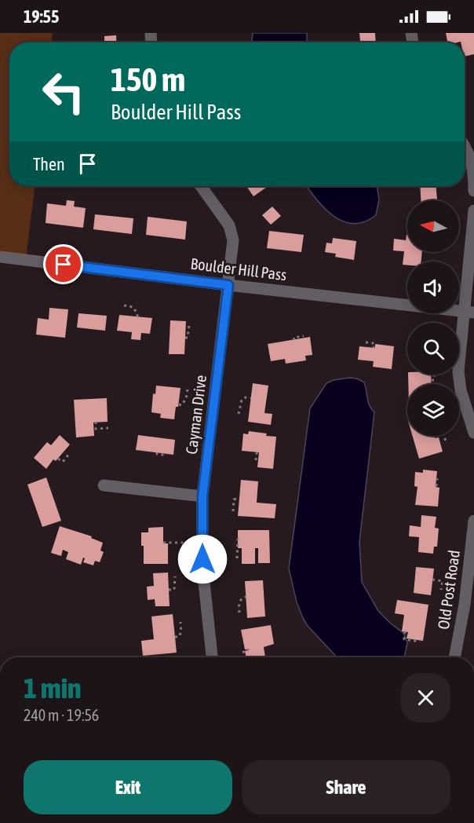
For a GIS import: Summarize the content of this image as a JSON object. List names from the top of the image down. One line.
{"streets":{"street":["Boulder Hill Pass","Cayman Drive","Old Post Road"]},"crossings":[["Boulder Hill Pass","Cayman Drive"]],"north":"left","page":{"status":"19:55","turn":["150 m","Boulder Hill Pass"],"then":"Then","heading":["1 min","240 m · 19:56"],"buttons":["Exit","Share"]}}
